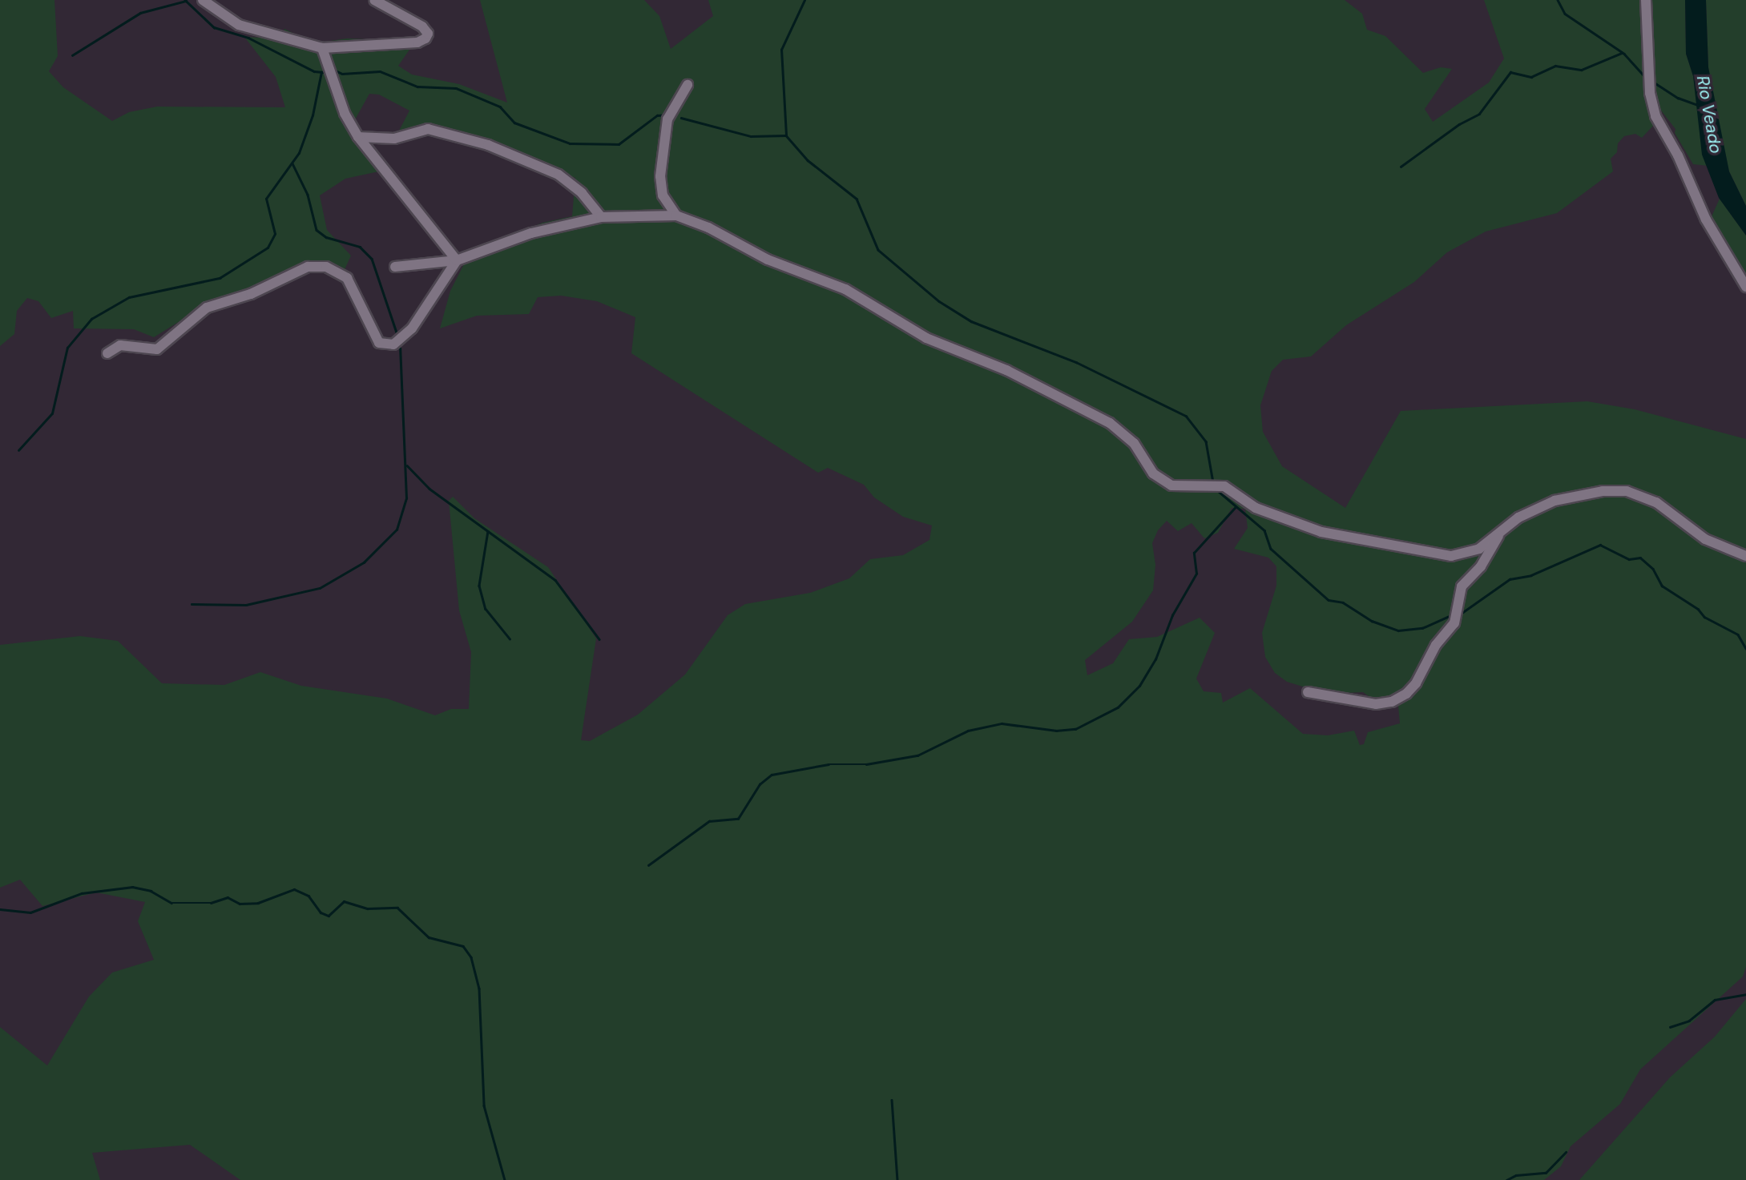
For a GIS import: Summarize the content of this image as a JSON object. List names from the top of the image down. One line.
{"water":["Rio Veado"]}
